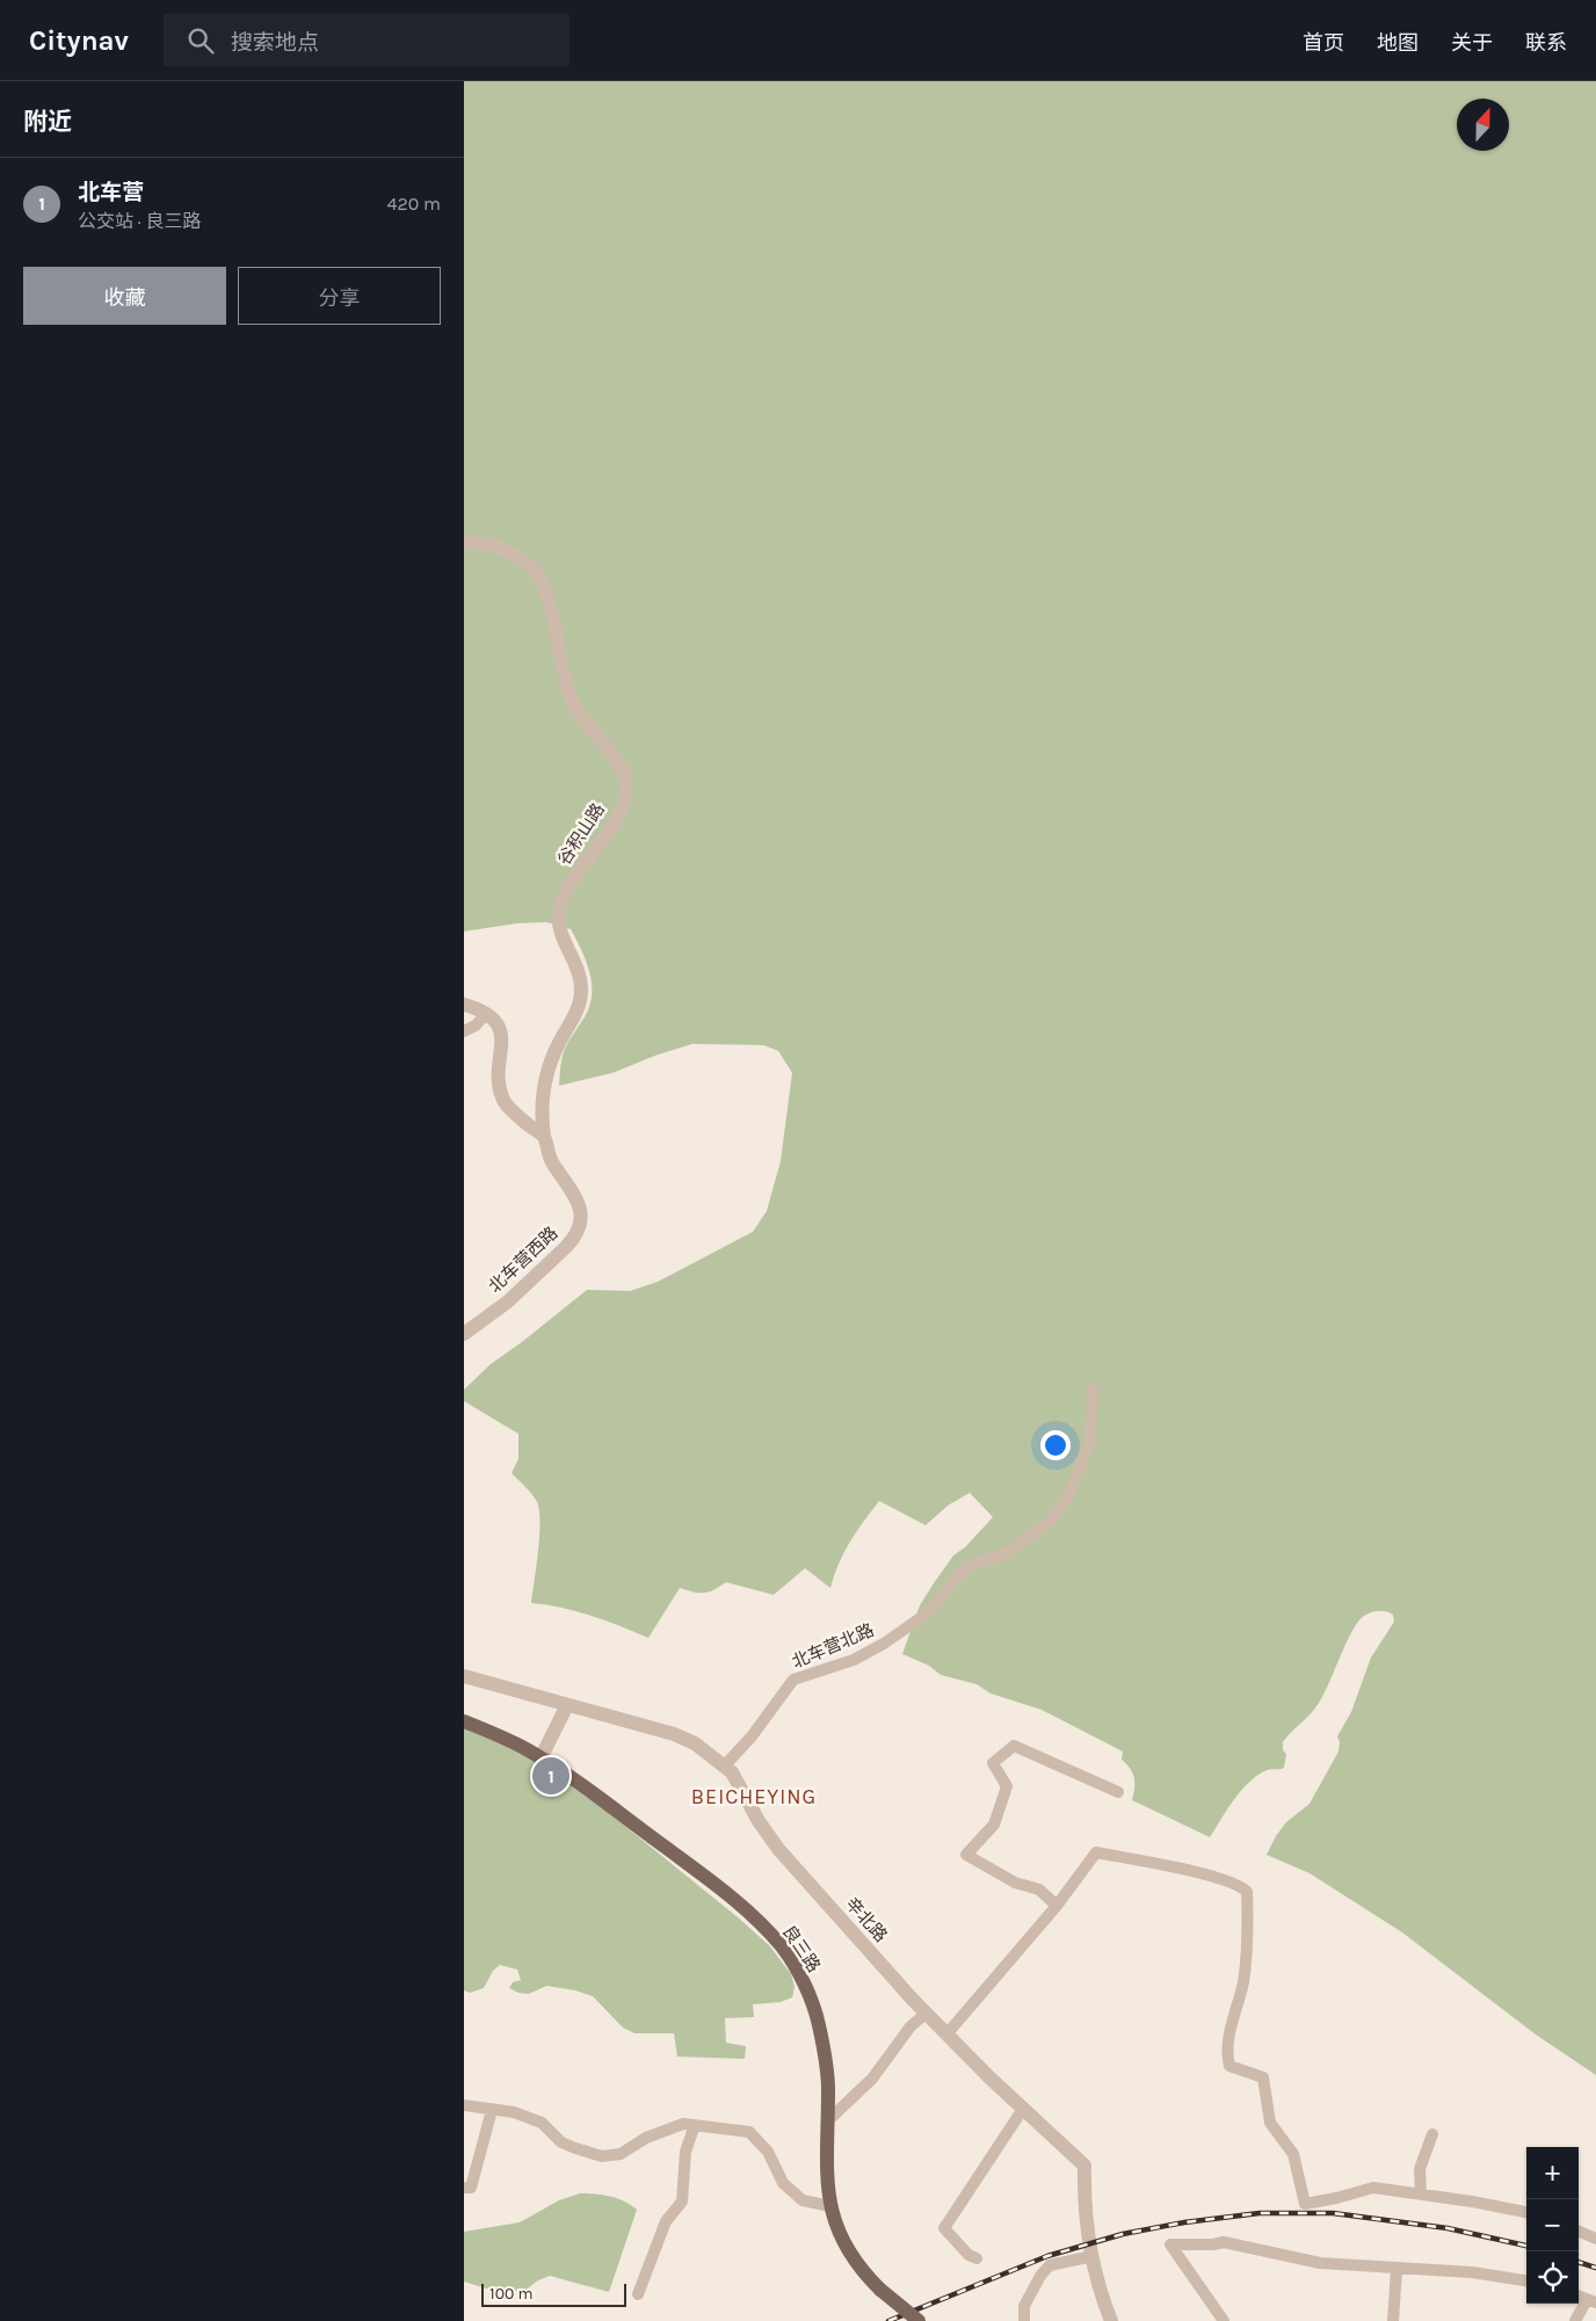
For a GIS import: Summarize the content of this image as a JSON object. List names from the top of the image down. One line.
{"streets":{"main road":["良三路"],"street":["谷积山路","北车营西路","北车营北路","辛北路"]},"crossings":[["谷积山路","北车营西路"],["北车营北路","辛北路"]],"districts":["BEICHEYING"],"scale_bar":"100 m","north":"top","page":{"header":"Citynav","search":"搜索地点","nav":["首页","地图","关于","联系"],"heading":"附近","list":[{"mark":"1","name":"北车营","note":"公交站 · 良三路","value":"420 m"}],"buttons":["收藏","分享"],"pins":"1","map_buttons":["+","−"],"scale":"100 m"}}
